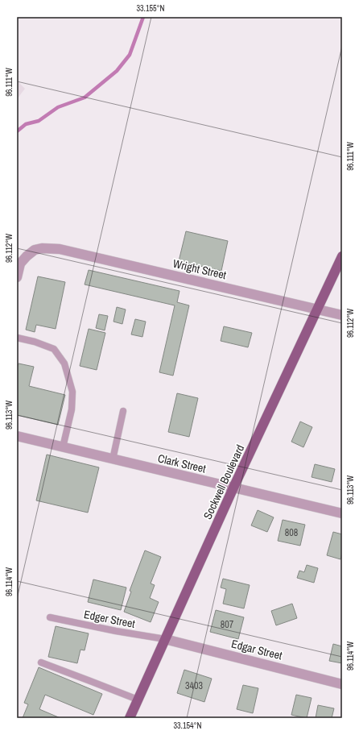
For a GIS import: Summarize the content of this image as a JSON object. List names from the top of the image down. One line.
{"streets":{"main road":["Sockwell Boulevard"],"street":["Wright Street","Clark Street","Edgar Street"],"lane":["Edger Street"]},"crossings":[["Wright Street","Sockwell Boulevard"],["Clark Street","Sockwell Boulevard"],["Sockwell Boulevard","Edger Street"],["Sockwell Boulevard","Edgar Street"],["Edger Street","Edgar Street"]],"house_numbers":["808","807","3403"],"coordinates":["33.155°N","96.111°W","96.112°W","96.113°W","96.114°W","33.154°N"]}
